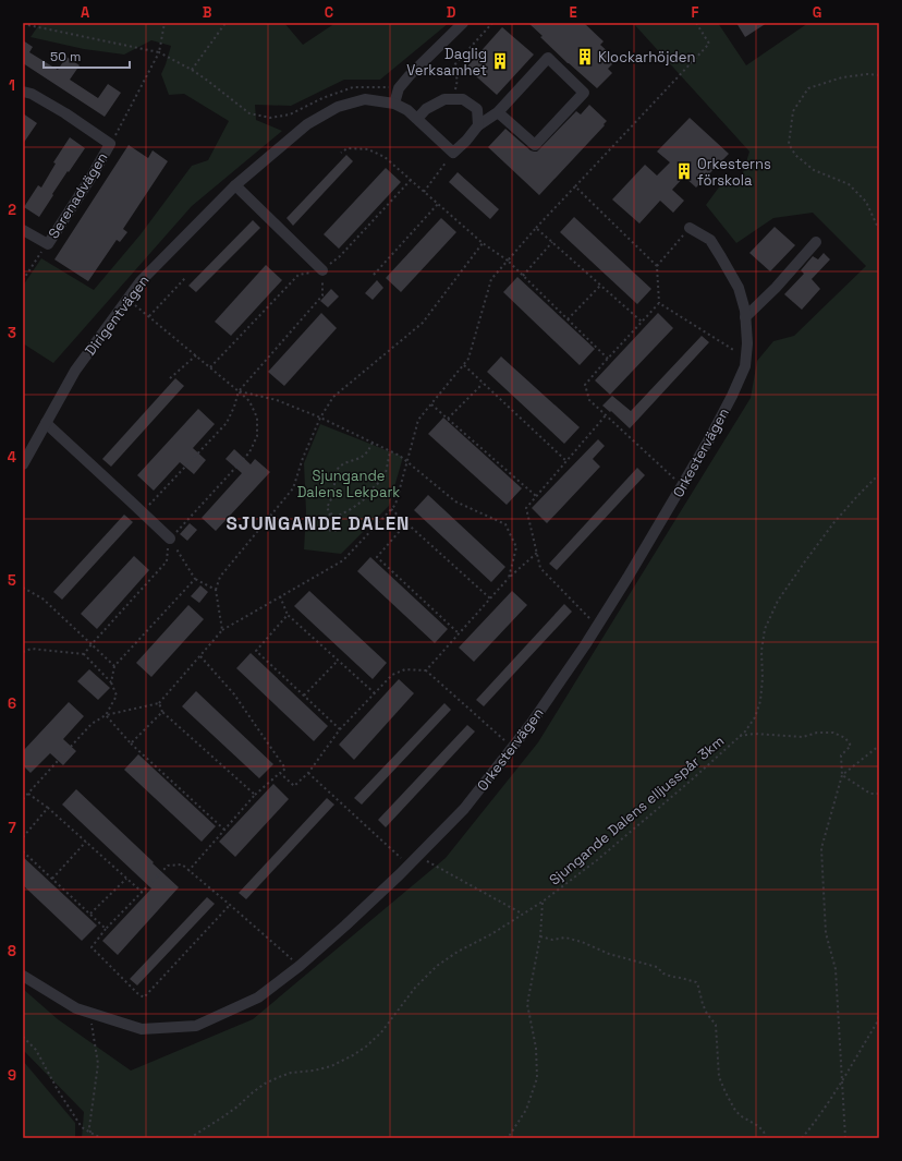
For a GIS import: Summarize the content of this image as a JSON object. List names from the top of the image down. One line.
{"streets":{"street":["Serenadvägen","Dirigentvägen","Orkestervägen"],"path":["Sjungande Dalens elljusspår 3km"]},"districts":["SJUNGANDE DALEN"],"parks":["Sjungande Dalens Lekpark"],"places":{"building":["Klockarhöjden","Daglig Verksamhet","Orkesterns förskola"]},"scale_bar":"50 m","grid":{"columns":["A","B","C","D","E","F","G"],"rows":["1","2","3","4","5","6","7","8","9"]}}
